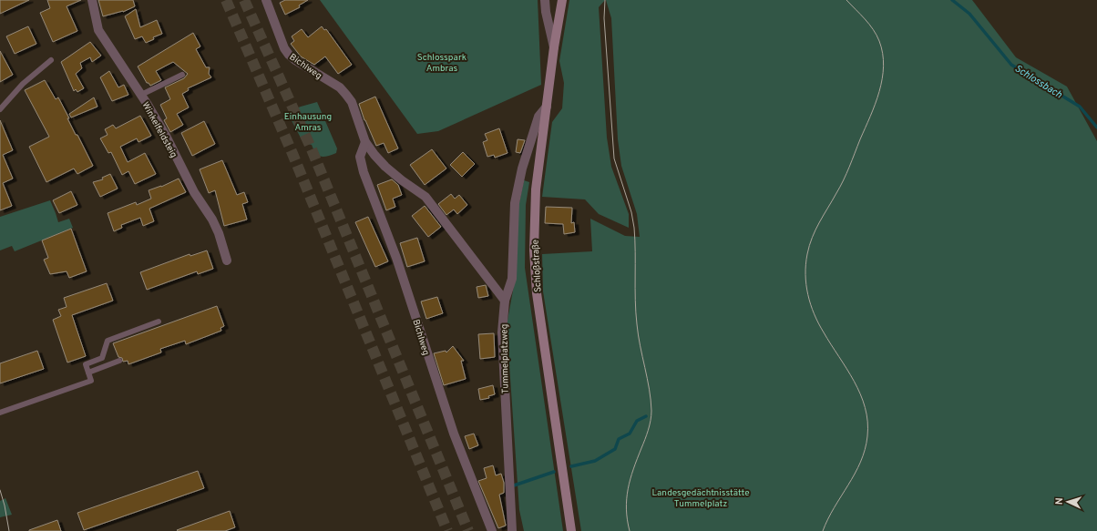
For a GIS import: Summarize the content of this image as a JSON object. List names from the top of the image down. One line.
{"streets":{"main road":["Schloßstraße"],"street":["Bichlweg","Winkelfeldsteig","Tummelplatzweg"]},"crossings":[["Bichlweg","Tummelplatzweg"],["Schloßstraße","Tummelplatzweg"]],"water":["Schlossbach"],"parks":["Schlosspark Ambras","Einhausung Amras","Landesgedächtnisstätte Tummelplatz"],"north":"left"}
